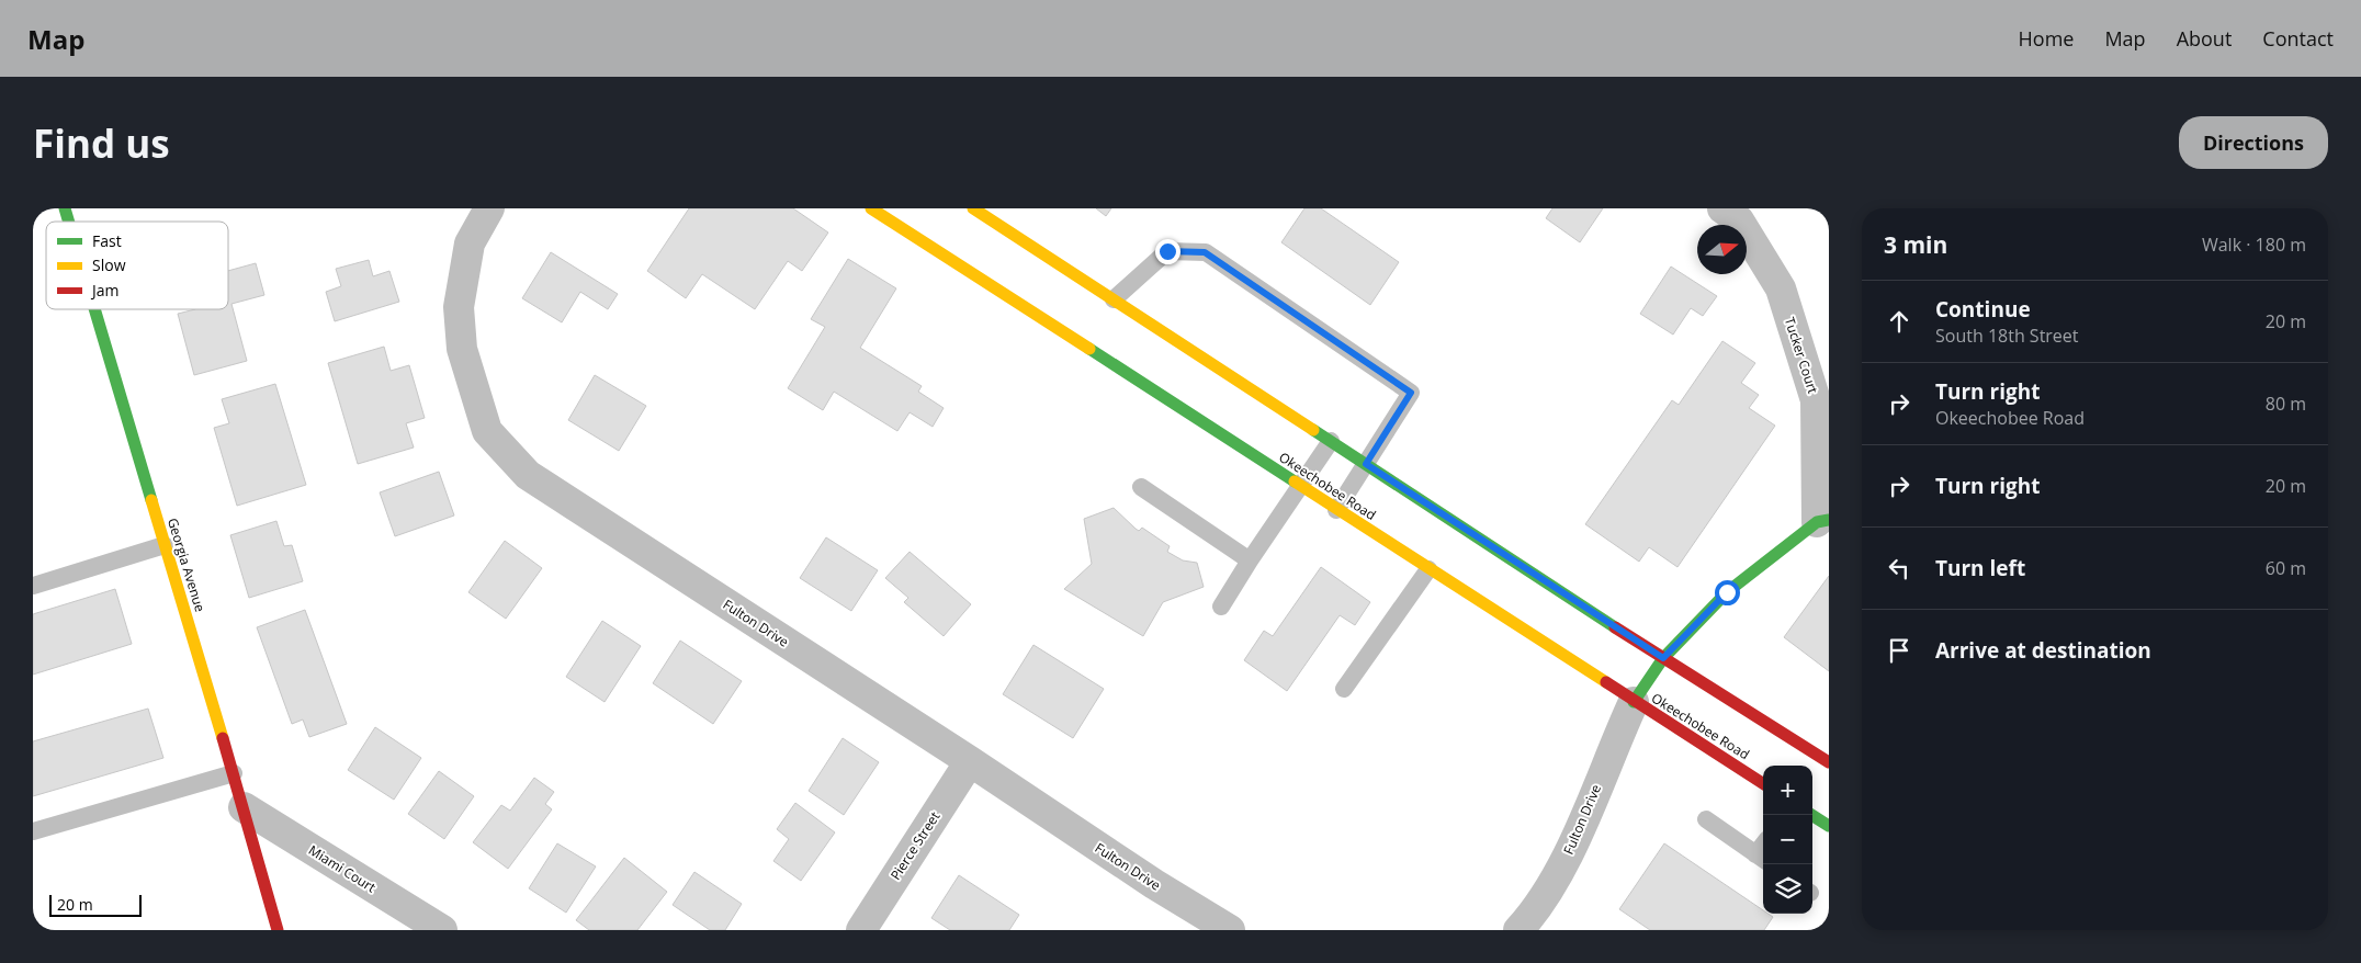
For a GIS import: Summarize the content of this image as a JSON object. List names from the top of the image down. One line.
{"streets":{"main road":["Okeechobee Road","Georgia Avenue"],"street":["Tucker Court","Fulton Drive","Pierce Street","Miami Court"]},"crossings":[["Okeechobee Road","Fulton Drive"],["Georgia Avenue","Miami Court"],["Fulton Drive","Pierce Street"]],"legend":["Fast","Slow","Jam"],"scale_bar":"20 m","north":"right","page":{"header":"Map","nav":["Home","Map","About","Contact"],"buttons":"Directions","title":"Find us","heading":["3 min","Walk · 180 m"],"list":[["Continue","South 18th Street","20 m"],["Turn right","Okeechobee Road","80 m"],["Turn right","20 m"],["Turn left","60 m"],"Arrive at destination"],"map_buttons":["+","−"],"scale":"20 m"}}
